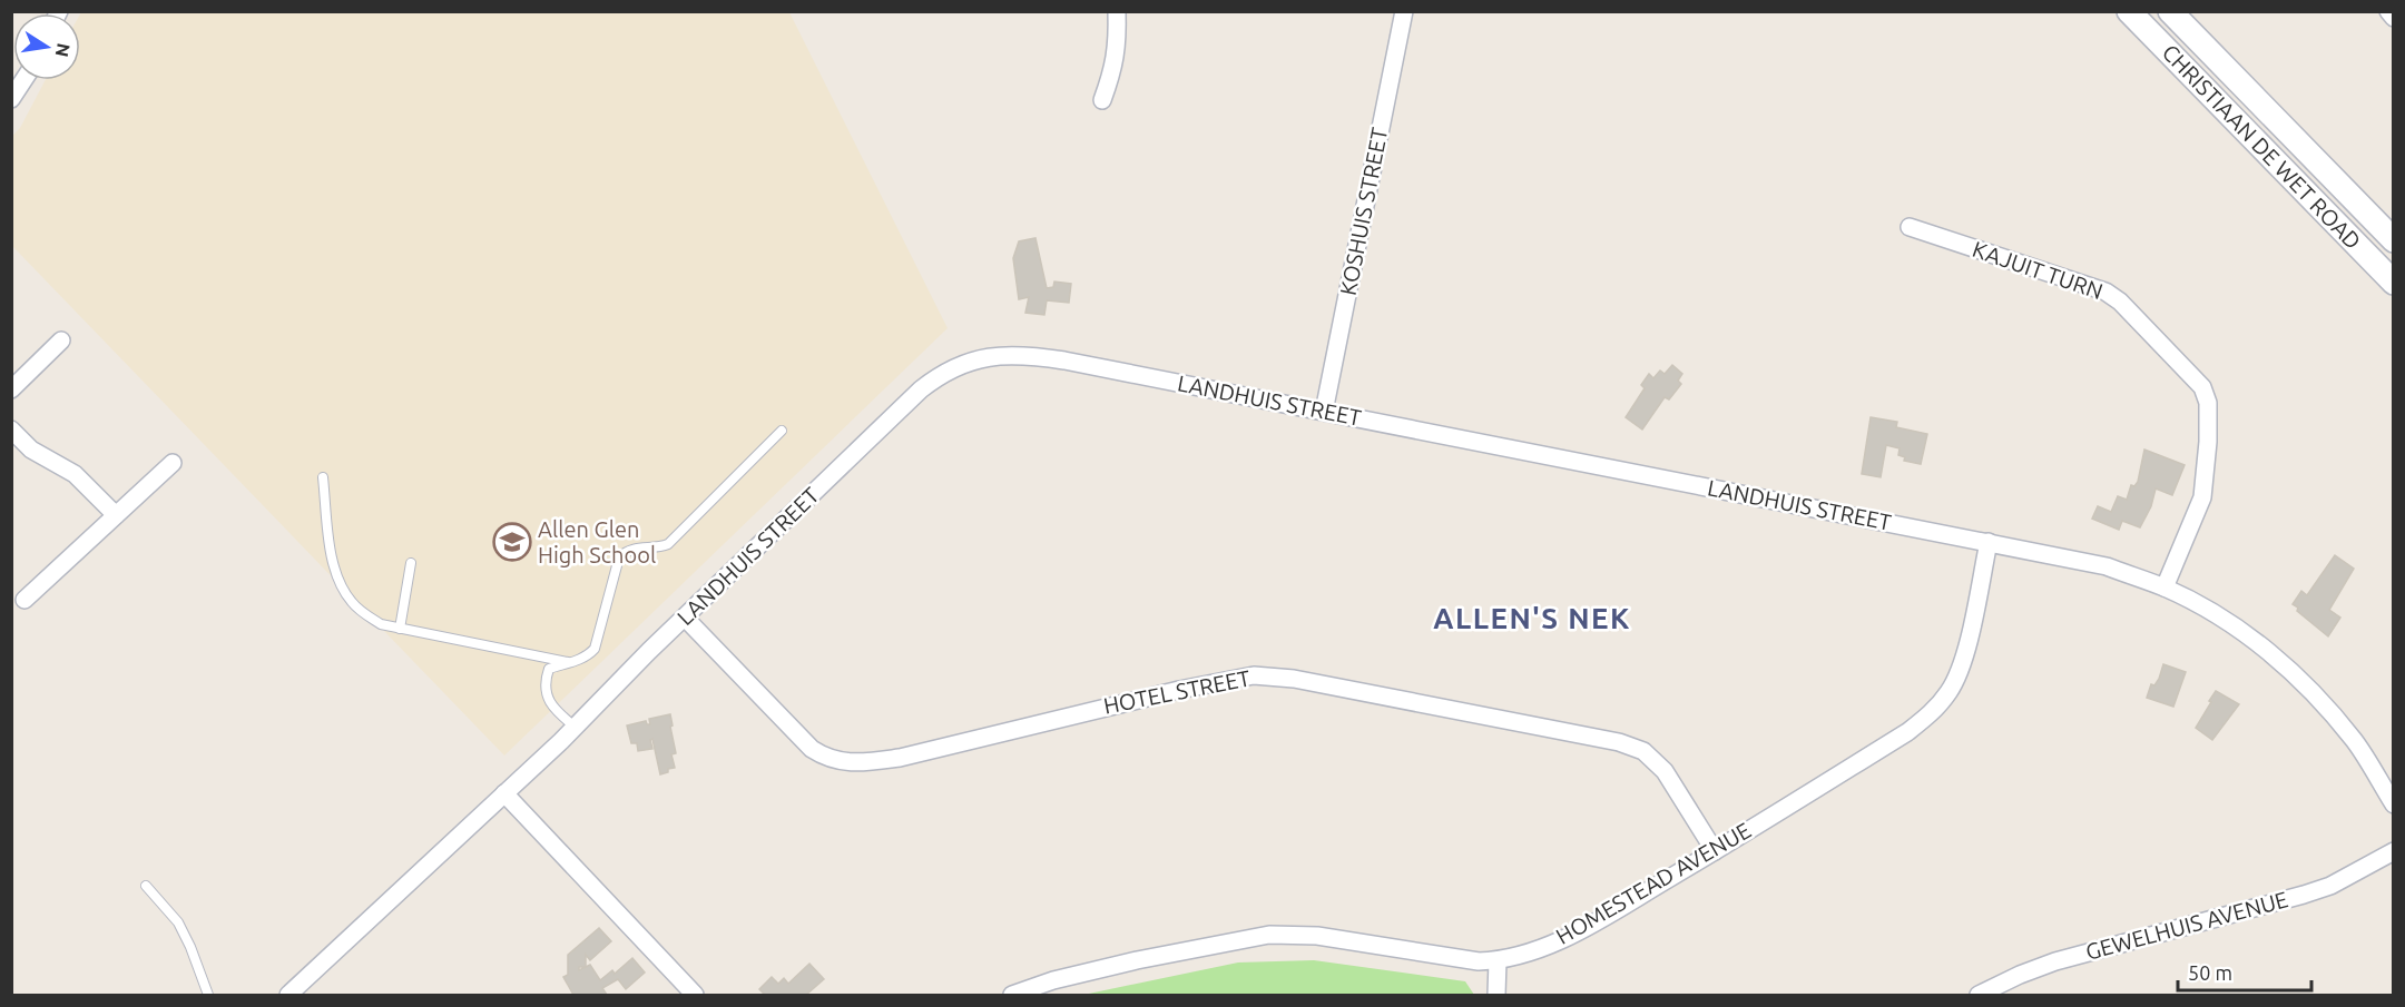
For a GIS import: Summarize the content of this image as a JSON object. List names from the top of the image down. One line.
{"streets":{"main road":["CHRISTIAAN DE WET ROAD"],"street":["KOSHUIS STREET","KAJUIT TURN","LANDHUIS STREET","HOTEL STREET","HOMESTEAD AVENUE","GEWELHUIS AVENUE"]},"crossings":[["KOSHUIS STREET","LANDHUIS STREET"],["KAJUIT TURN","LANDHUIS STREET"],["LANDHUIS STREET","HOTEL STREET"],["LANDHUIS STREET","HOMESTEAD AVENUE"],["HOTEL STREET","HOMESTEAD AVENUE"]],"districts":["ALLEN'S NEK"],"places":{"school or university":["Allen Glen High School"]},"scale_bar":"50 m","north":"right"}
